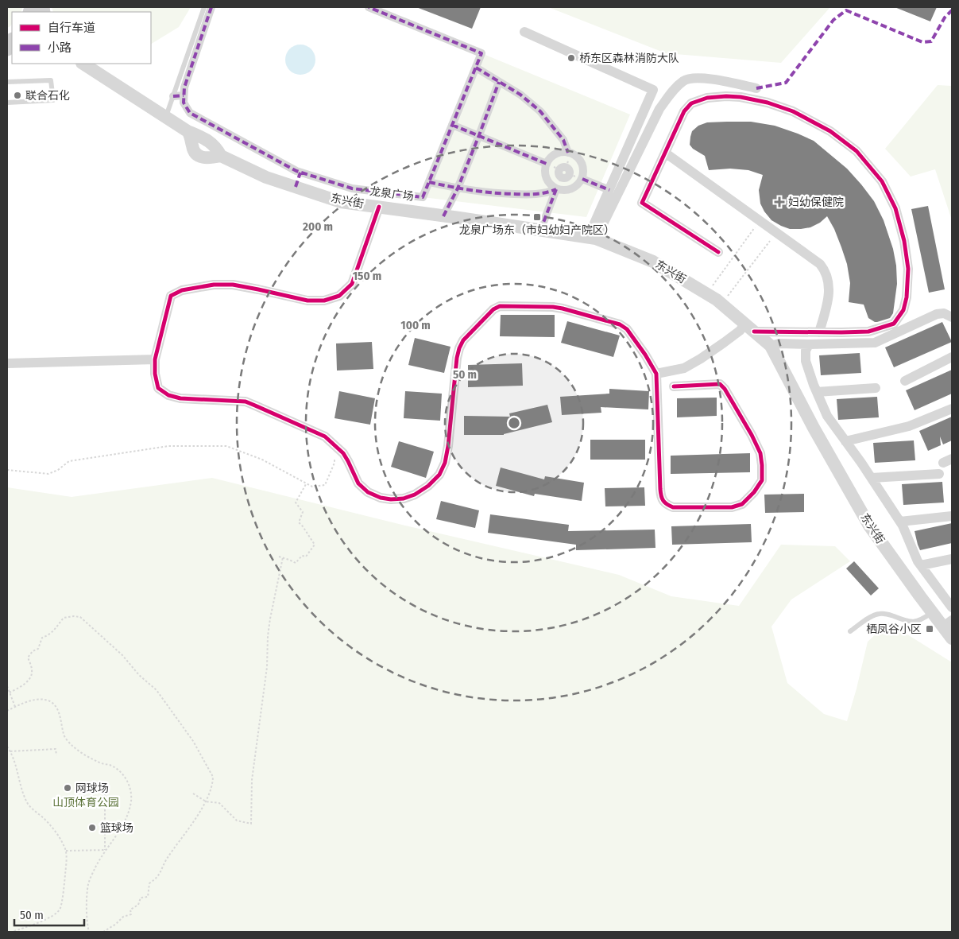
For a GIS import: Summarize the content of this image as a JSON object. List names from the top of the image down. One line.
{"streets":{"street":["龙泉广场","东兴街"]},"parks":["山顶体育公园"],"places":{"other":["桥东区森林消防大队","联合石化","网球场","篮球场"],"health":["妇幼保健院"],"transit":["龙泉广场东（市妇幼妇产院区）","栖凤谷小区"]},"legend":["自行车道","小路"],"scale_bar":"50 m","rings":["200 m","150 m","100 m","50 m"]}
